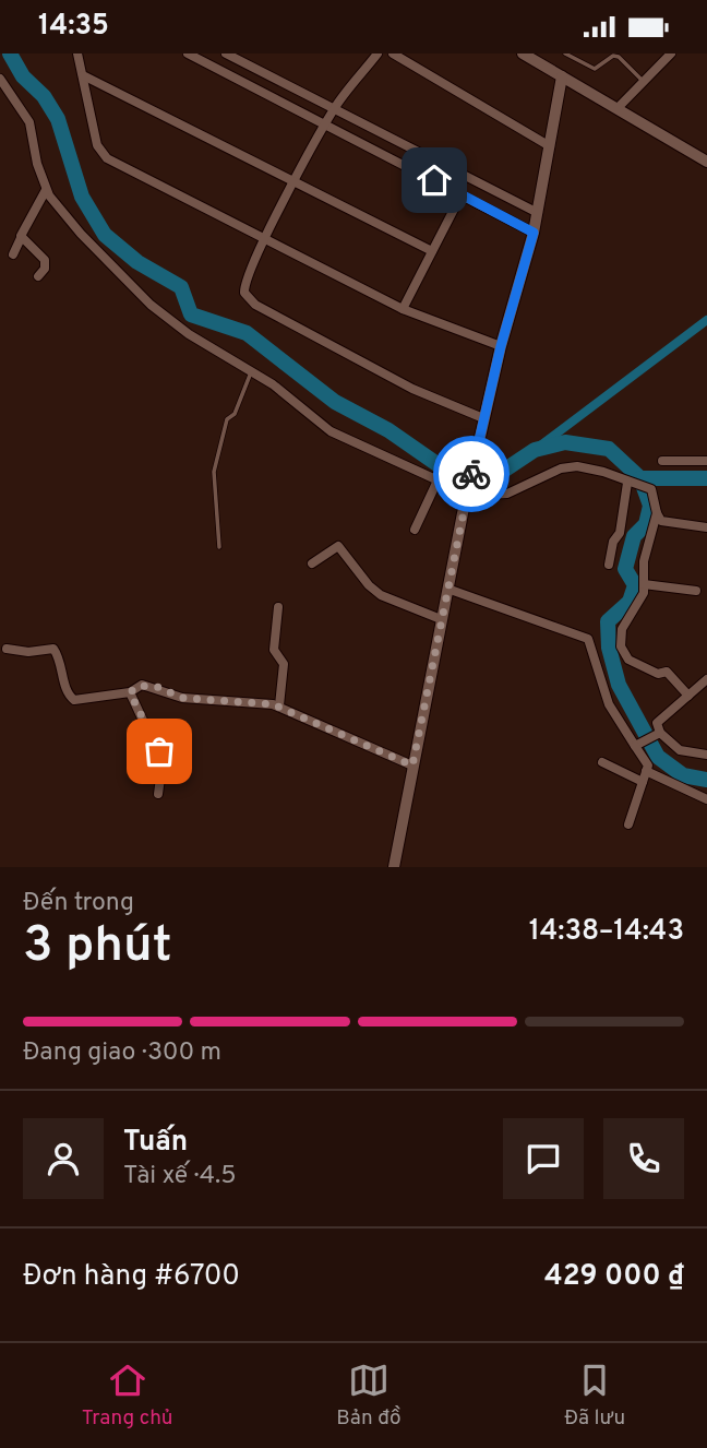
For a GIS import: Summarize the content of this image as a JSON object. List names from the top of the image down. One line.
{"page":{"status":"14:35","heading":["3 phút","Đến trong","14:38–14:43"],"panel":["Tuấn","Tài xế · 4.5","Đơn hàng #6700","429 000 ₫"],"bar":"Đang giao · 300 m","tabs":["Trang chủ","Bản đồ","Đã lưu"]}}
